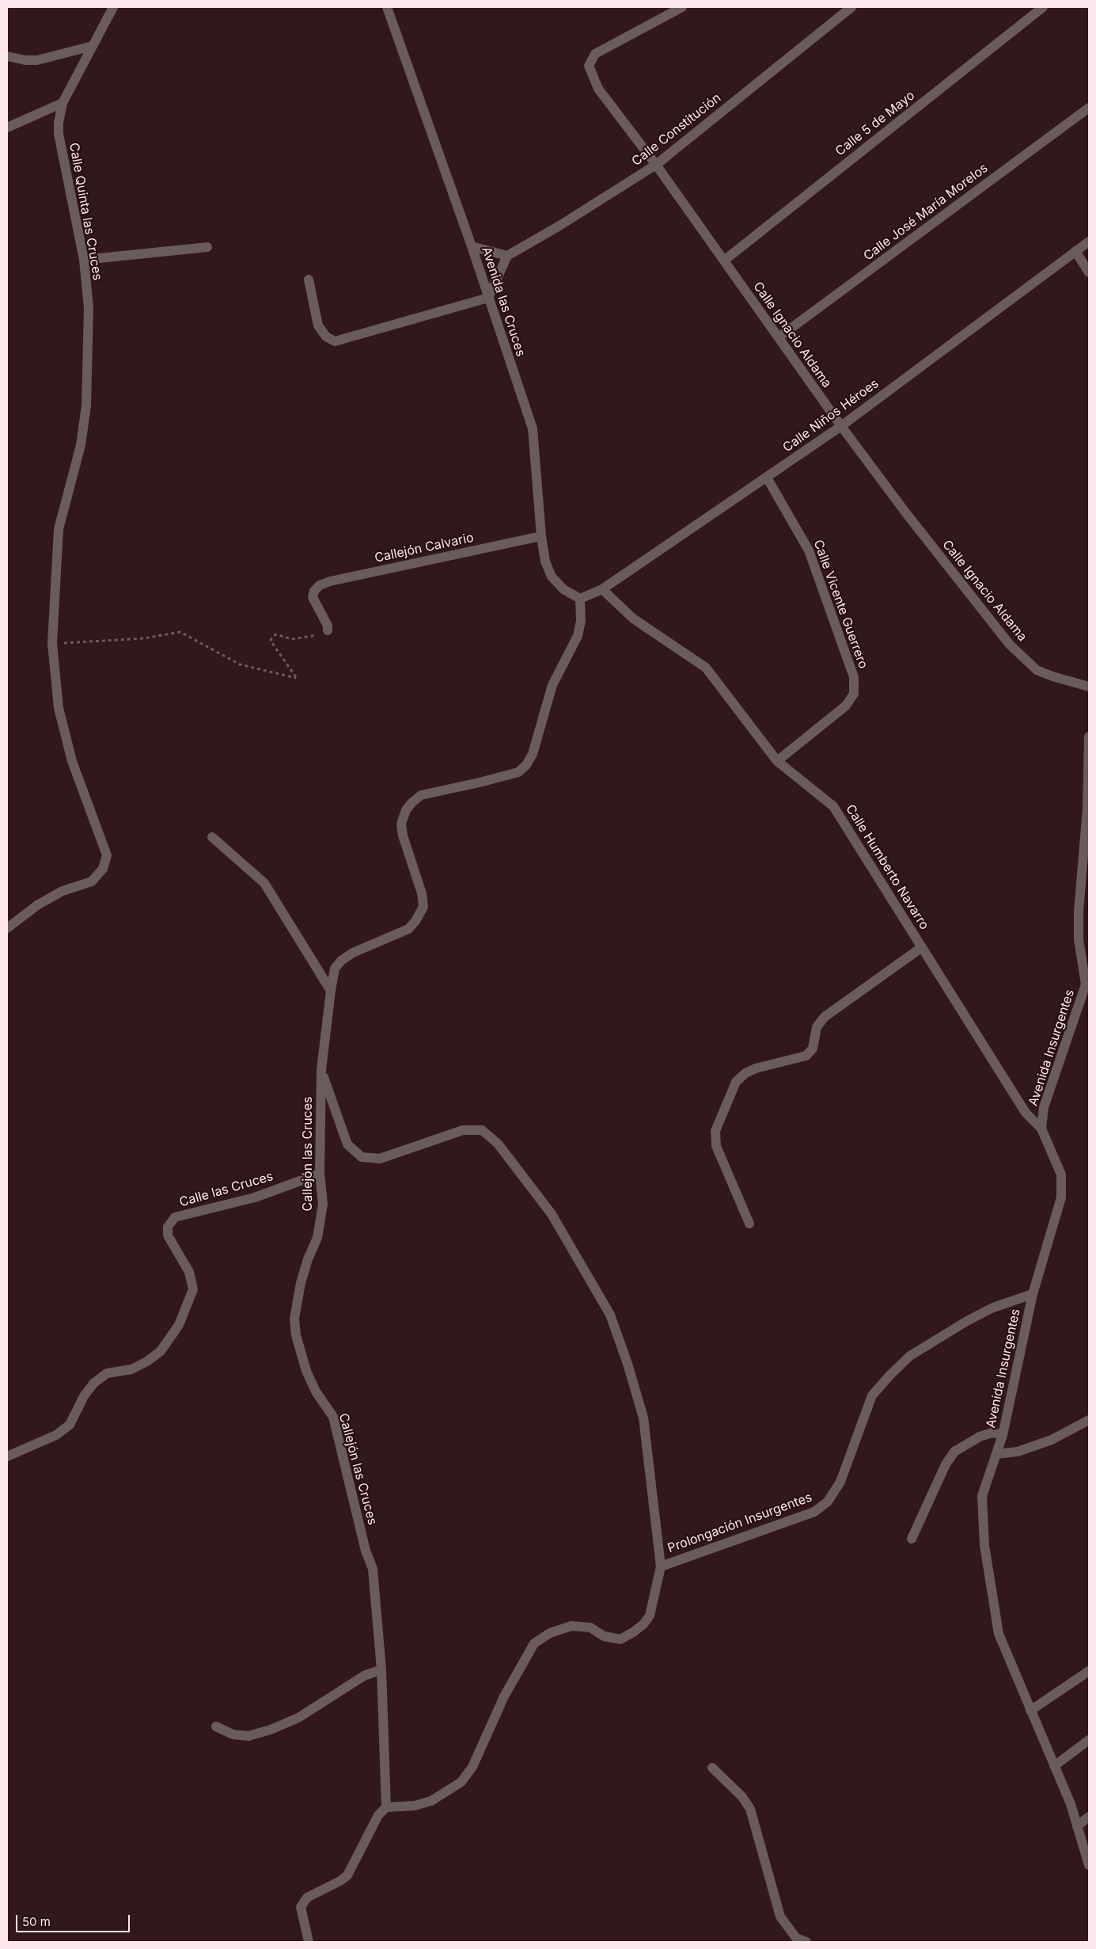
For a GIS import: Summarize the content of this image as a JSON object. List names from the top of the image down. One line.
{"streets":{"street":["Calle 5 de Mayo","Calle Constitución","Calle Quinta las Cruces","Calle José María Morelos","Avenida las Cruces","Calle Ignacio Aldama","Calle Niños Héroes","Callejón Calvario","Calle Vicente Guerrero","Calle Humberto Navarro","Avenida Insurgentes","Callejón las Cruces","Calle las Cruces","Prolongación Insurgentes"]},"crossings":[["Calle 5 de Mayo","Calle Ignacio Aldama"],["Calle Constitución","Calle Ignacio Aldama"],["Calle José María Morelos","Calle Ignacio Aldama"],["Avenida las Cruces","Calle Niños Héroes"],["Avenida las Cruces","Callejón Calvario"],["Avenida las Cruces","Callejón las Cruces"],["Calle Ignacio Aldama","Calle Niños Héroes"],["Calle Niños Héroes","Calle Vicente Guerrero"],["Calle Niños Héroes","Calle Humberto Navarro"],["Calle Niños Héroes","Callejón las Cruces"],["Calle Vicente Guerrero","Calle Humberto Navarro"],["Calle Humberto Navarro","Avenida Insurgentes"],["Avenida Insurgentes","Prolongación Insurgentes"],["Callejón las Cruces","Calle las Cruces"]],"scale_bar":"50 m"}
